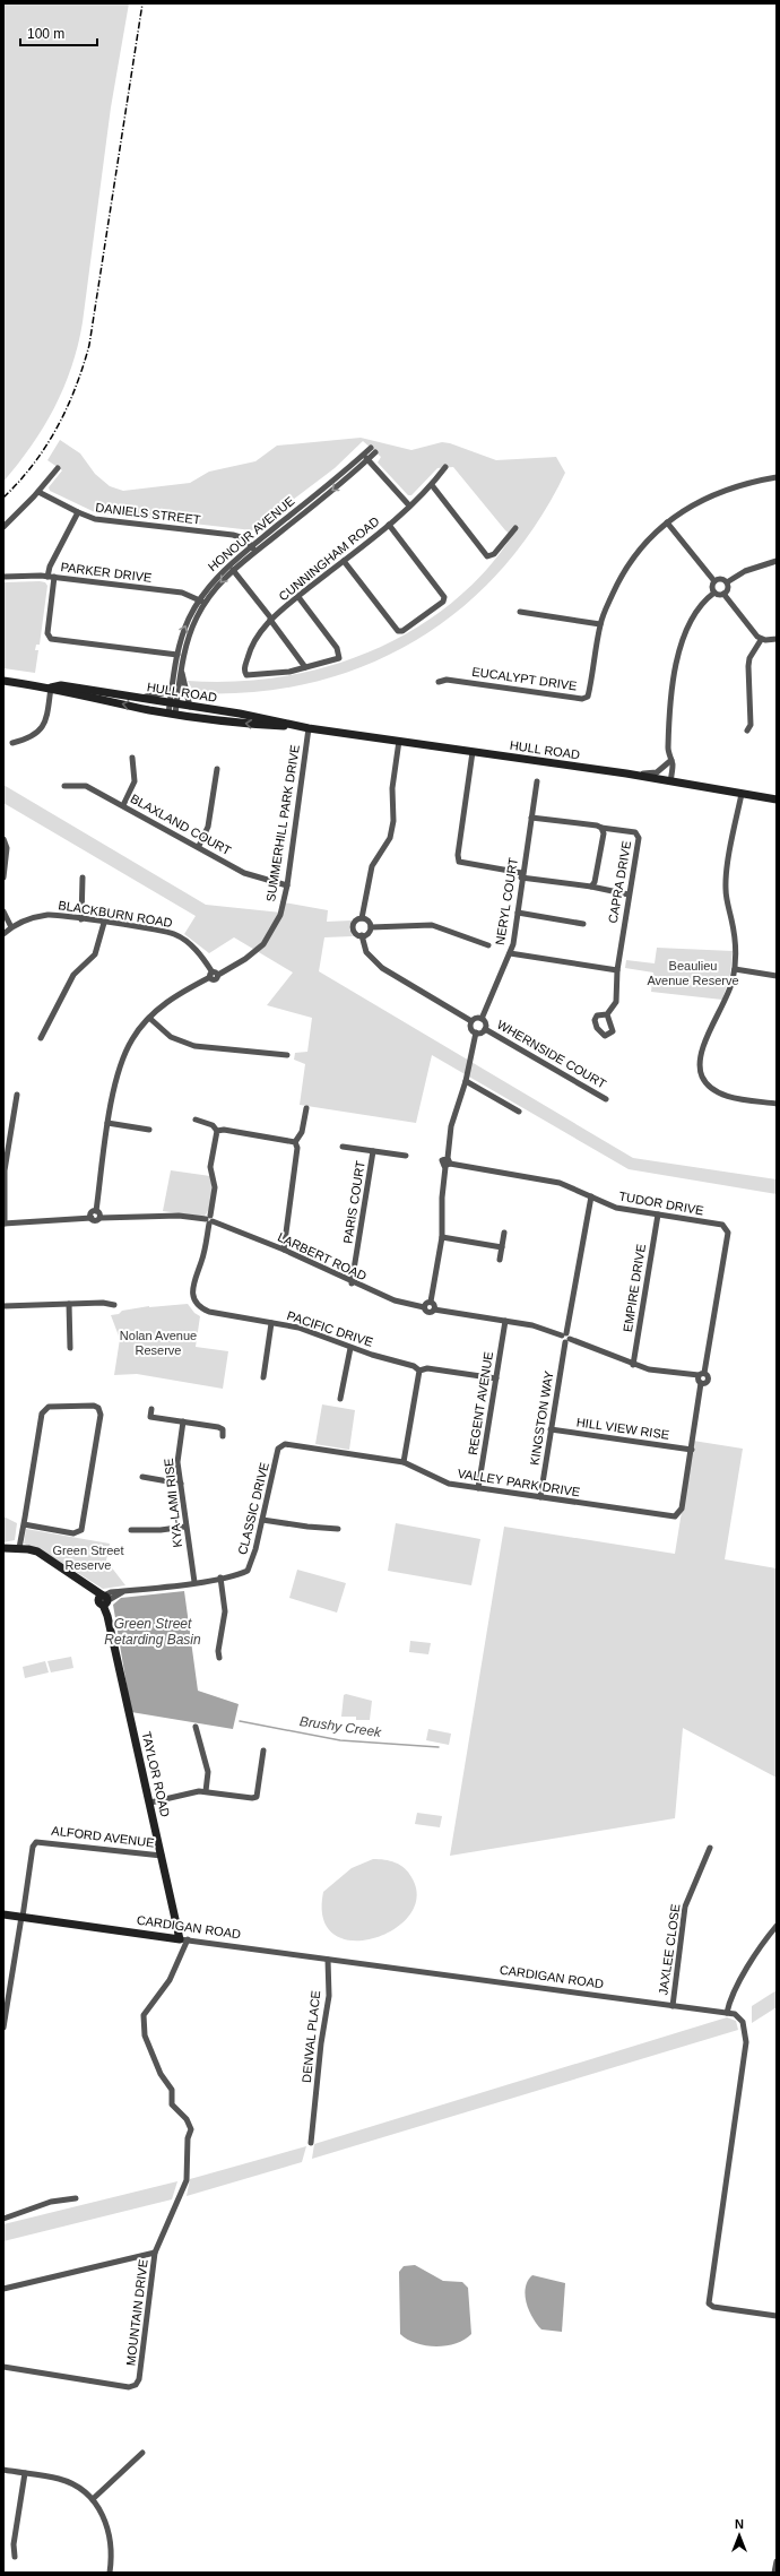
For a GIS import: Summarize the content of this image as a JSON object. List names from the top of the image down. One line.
{"streets":{"main road":["HULL ROAD","TAYLOR ROAD","CARDIGAN ROAD"],"street":["DANIELS STREET","HONOUR AVENUE","CUNNINGHAM ROAD","PARKER DRIVE","EUCALYPT DRIVE","SUMMERHILL PARK DRIVE","BLAXLAND COURT","CAPRA DRIVE","NERYL COURT","BLACKBURN ROAD","WHERNSIDE COURT","PARIS COURT","TUDOR DRIVE","LARBERT ROAD","EMPIRE DRIVE","PACIFIC DRIVE","REGENT AVENUE","KINGSTON WAY","HILL VIEW RISE","VALLEY PARK DRIVE","KYA-LAMI RISE","CLASSIC DRIVE","ALFORD AVENUE","JAXLEE CLOSE","DENVAL PLACE","MOUNTAIN DRIVE"]},"crossings":[["DANIELS STREET","HONOUR AVENUE"],["HONOUR AVENUE","PARKER DRIVE"],["HONOUR AVENUE","HULL ROAD"],["HULL ROAD","SUMMERHILL PARK DRIVE"],["SUMMERHILL PARK DRIVE","BLAXLAND COURT"],["SUMMERHILL PARK DRIVE","BLACKBURN ROAD"],["SUMMERHILL PARK DRIVE","LARBERT ROAD"],["NERYL COURT","WHERNSIDE COURT"],["PARIS COURT","LARBERT ROAD"],["TUDOR DRIVE","EMPIRE DRIVE"],["TUDOR DRIVE","KINGSTON WAY"],["LARBERT ROAD","PACIFIC DRIVE"],["REGENT AVENUE","VALLEY PARK DRIVE"],["KINGSTON WAY","HILL VIEW RISE"],["KINGSTON WAY","VALLEY PARK DRIVE"],["HILL VIEW RISE","VALLEY PARK DRIVE"],["VALLEY PARK DRIVE","CLASSIC DRIVE"],["KYA-LAMI RISE","CLASSIC DRIVE"],["CLASSIC DRIVE","TAYLOR ROAD"],["TAYLOR ROAD","ALFORD AVENUE"],["TAYLOR ROAD","CARDIGAN ROAD"],["TAYLOR ROAD","MOUNTAIN DRIVE"],["ALFORD AVENUE","CARDIGAN ROAD"],["CARDIGAN ROAD","JAXLEE CLOSE"],["CARDIGAN ROAD","DENVAL PLACE"],["CARDIGAN ROAD","MOUNTAIN DRIVE"]],"water":["Green Street Retarding Basin","Brushy Creek"],"parks":["Beaulieu Avenue Reserve","Nolan Avenue Reserve","Green Street Reserve"],"scale_bar":"100 m","north":"top"}
